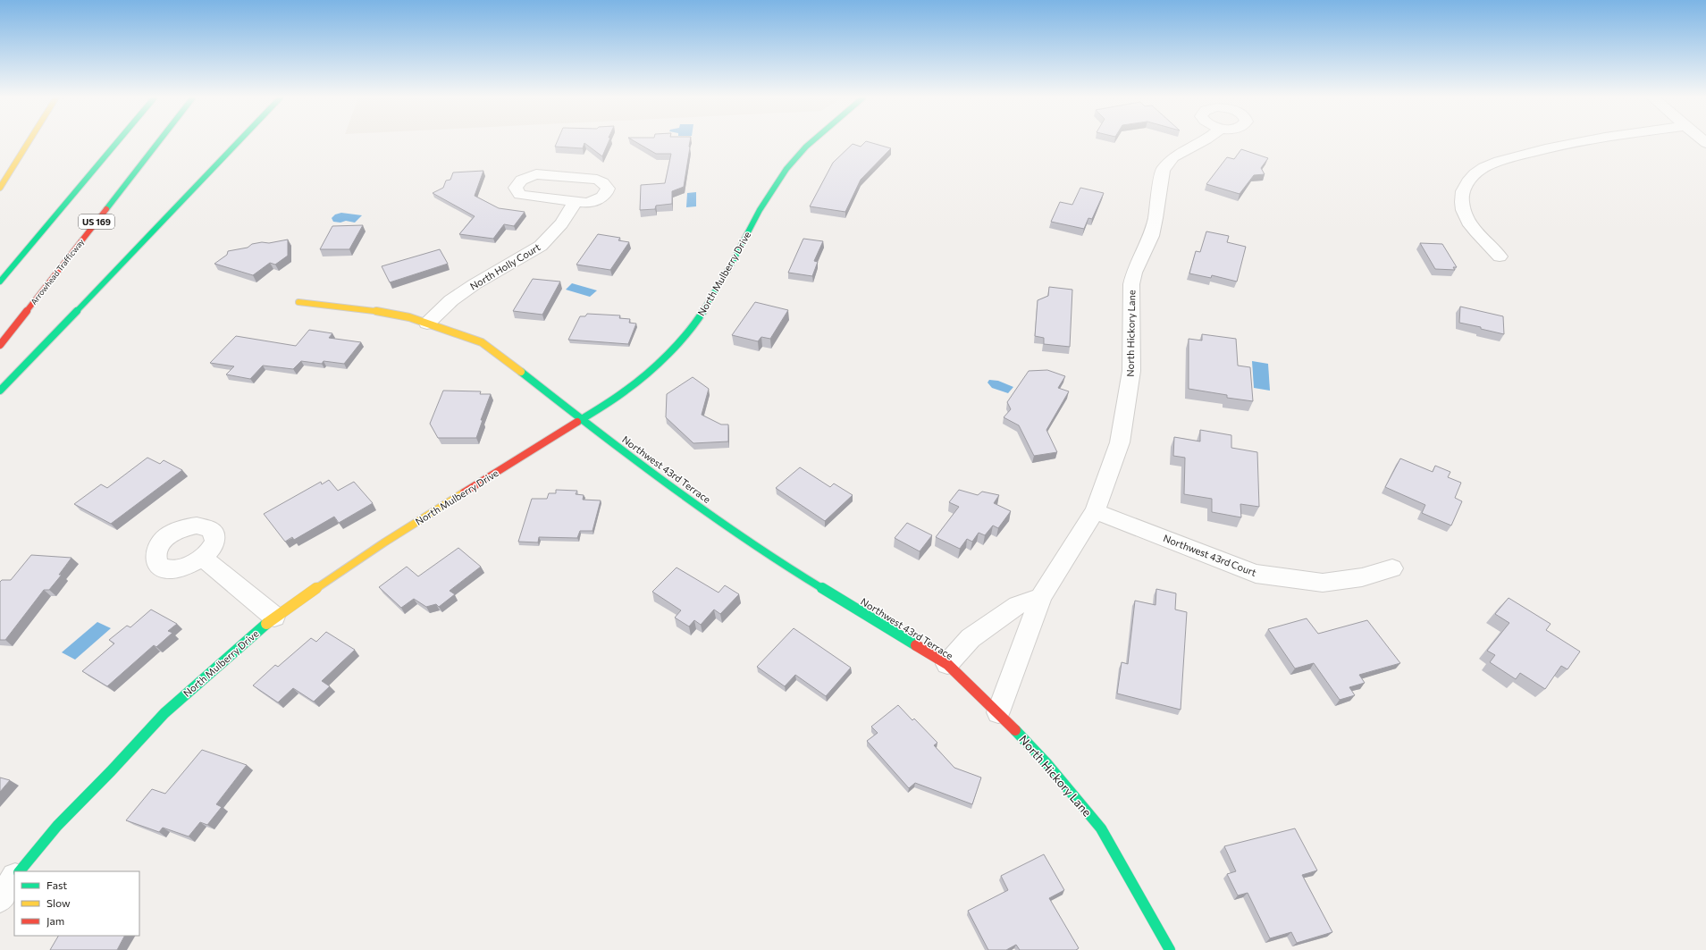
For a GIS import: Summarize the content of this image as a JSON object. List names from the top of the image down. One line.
{"streets":{"main road":["US 169","Arrowhead Trafficway","North Mulberry Drive","North Hickory Lane","Northwest 43rd Terrace"],"street":["North Holly Court","Northwest 43rd Court"]},"crossings":[["North Holly Court","Northwest 43rd Terrace"],["North Mulberry Drive","Northwest 43rd Terrace"],["North Hickory Lane","Northwest 43rd Terrace"],["North Hickory Lane","Northwest 43rd Court"]],"legend":["Fast","Slow","Jam"]}
